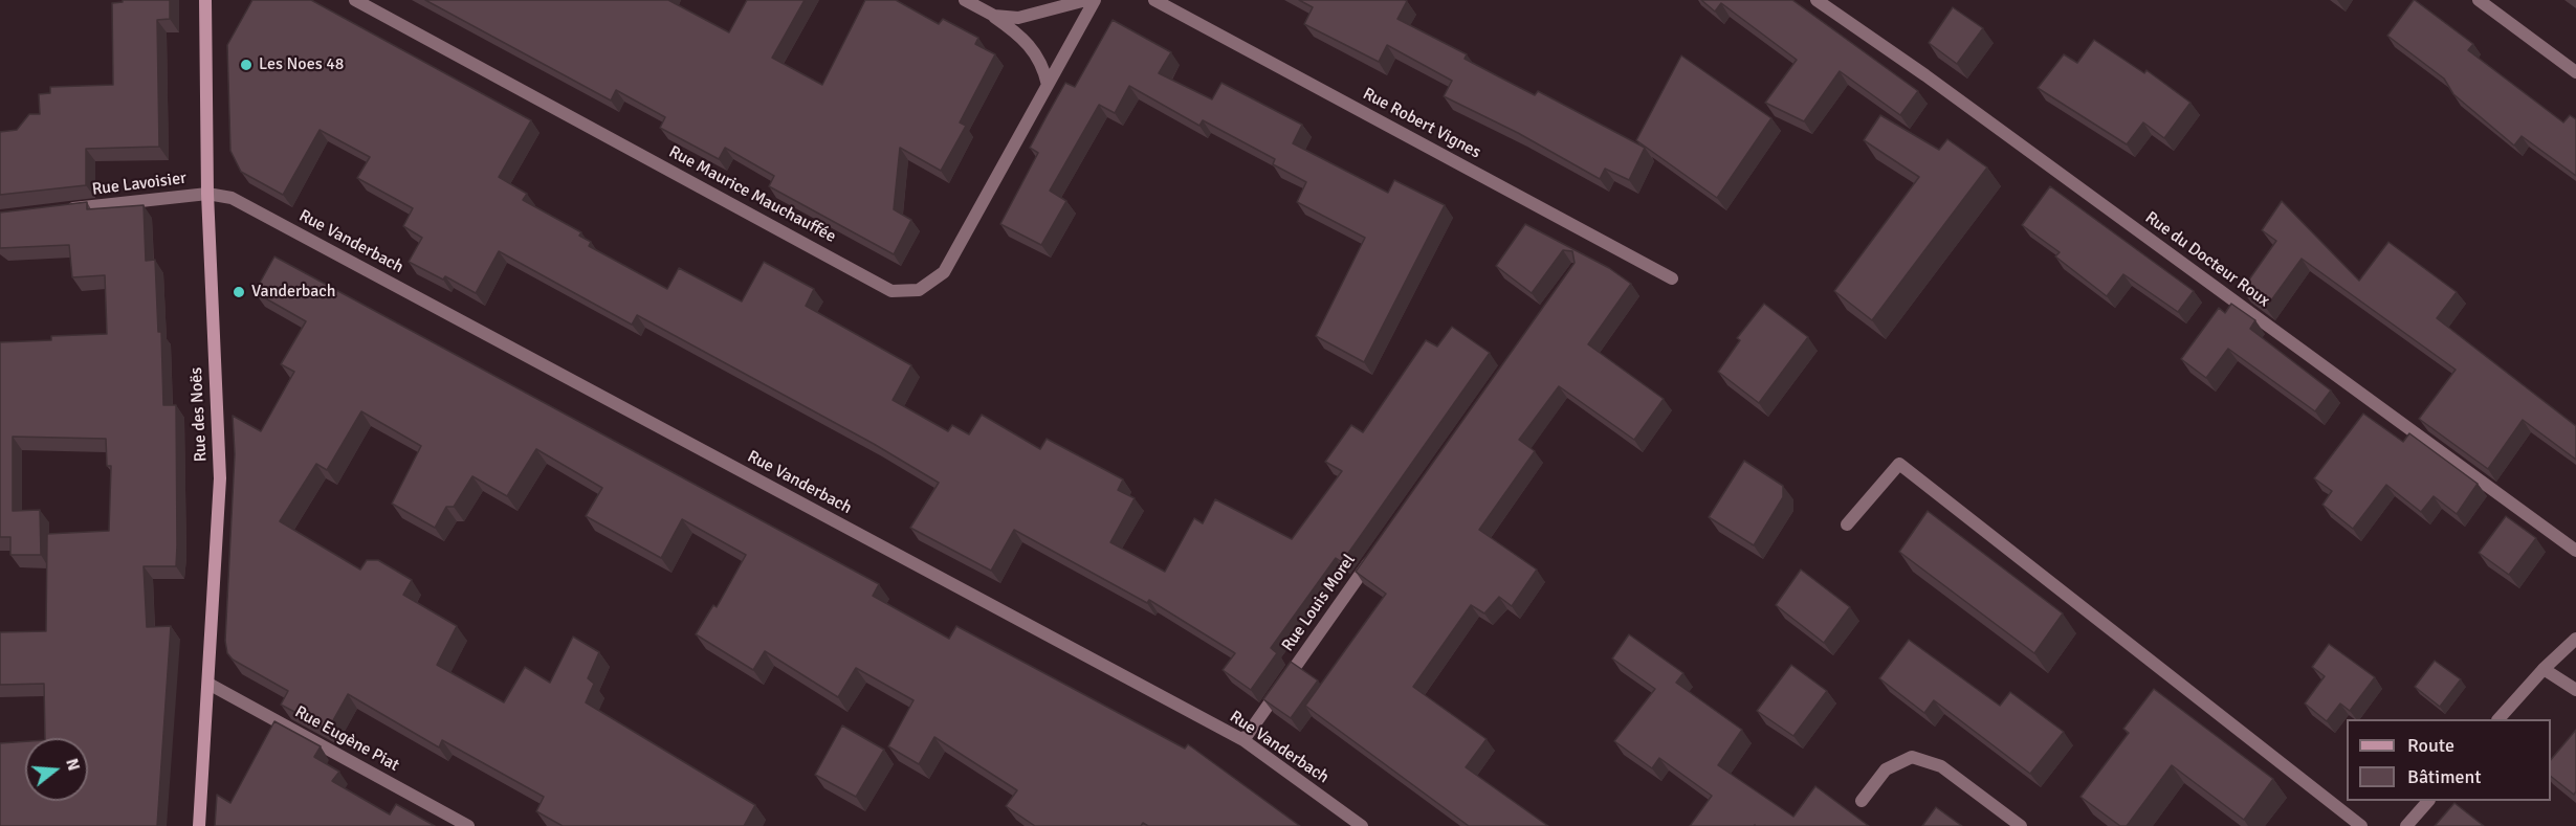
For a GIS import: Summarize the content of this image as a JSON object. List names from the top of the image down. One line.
{"streets":{"street":["Rue Robert Vignes","Rue Lavoisier","Rue Maurice Mauchauffée","Rue Vanderbach","Rue du Docteur Roux","Rue des Noës","Rue Louis Morel","Rue Eugène Piat"]},"crossings":[["Rue Lavoisier","Rue Vanderbach"],["Rue Lavoisier","Rue des Noës"],["Rue Vanderbach","Rue des Noës"],["Rue Vanderbach","Rue Louis Morel"],["Rue des Noës","Rue Eugène Piat"]],"places":["Les Noes 48","Vanderbach"],"legend":["Route","Bâtiment"],"north":"right"}
